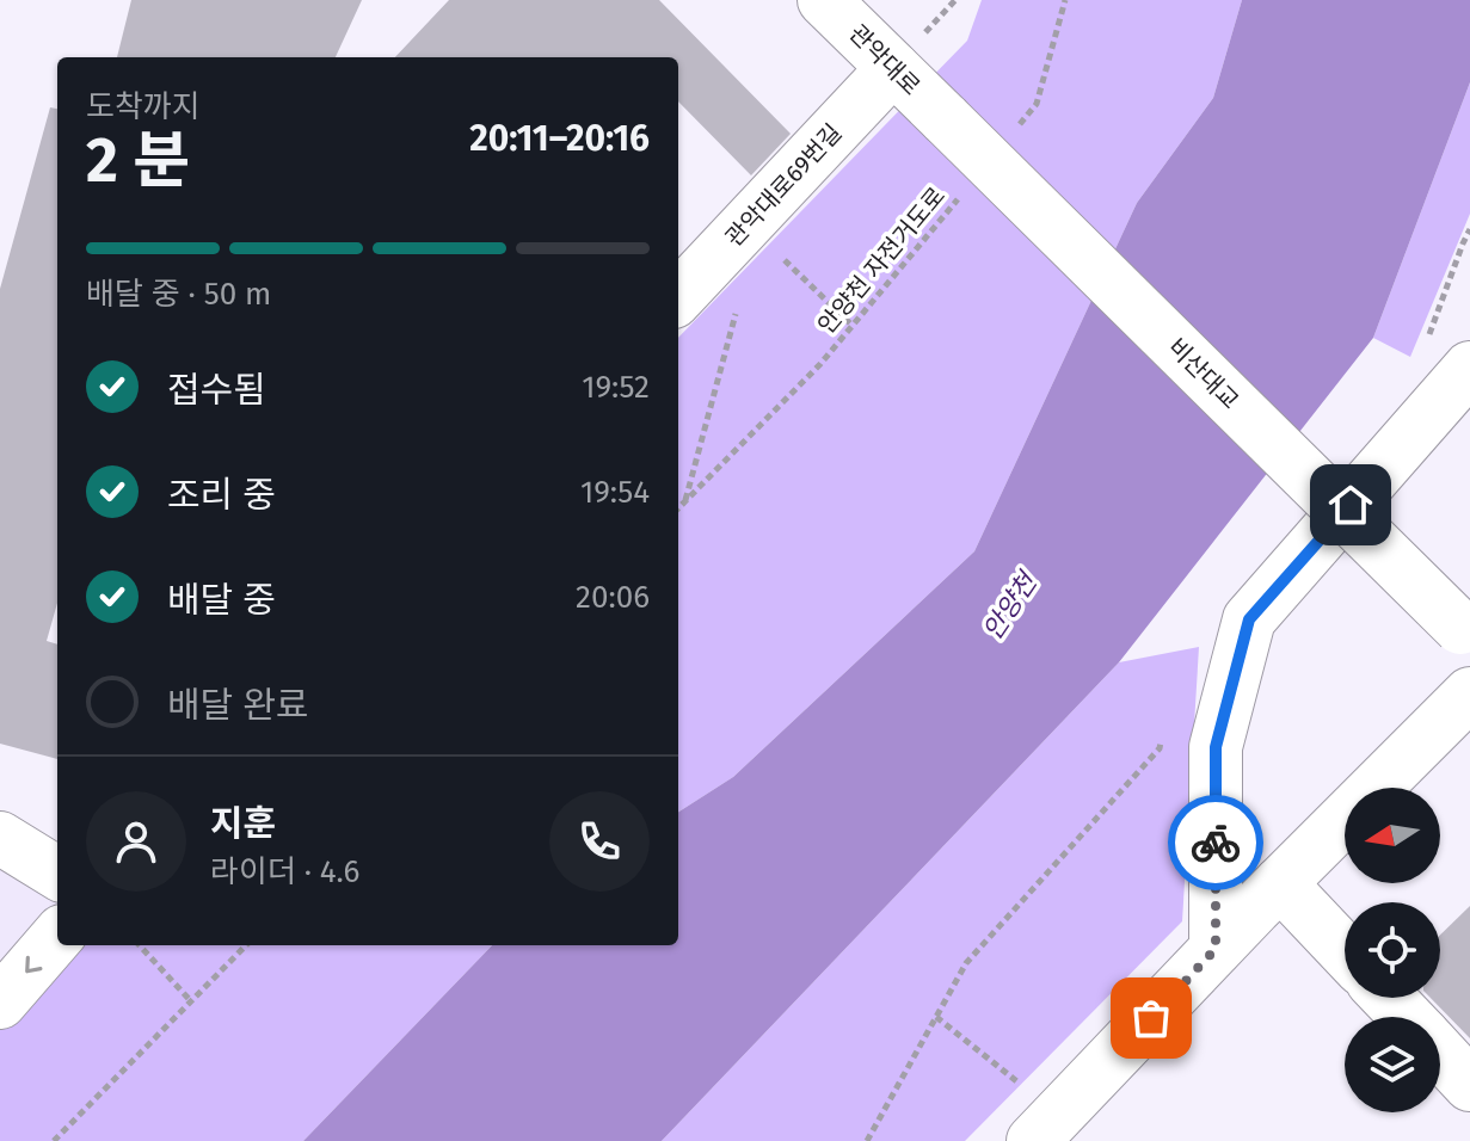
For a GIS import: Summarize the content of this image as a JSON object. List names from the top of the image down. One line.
{"streets":{"street":["관악대로","관악대로69번길","비산대교"],"path":["안양천 자전거도로"]},"crossings":[["관악대로","관악대로69번길"],["관악대로","비산대교"]],"water":["안양천"],"north":"left","page":{"heading":["2 분","도착까지","20:11–20:16"],"panel":["지훈","라이더 · 4.6"],"bar":"배달 중 · 50 m","list":[["접수됨","19:52"],["조리 중","19:54"],["배달 중","20:06"],"배달 완료"]}}
